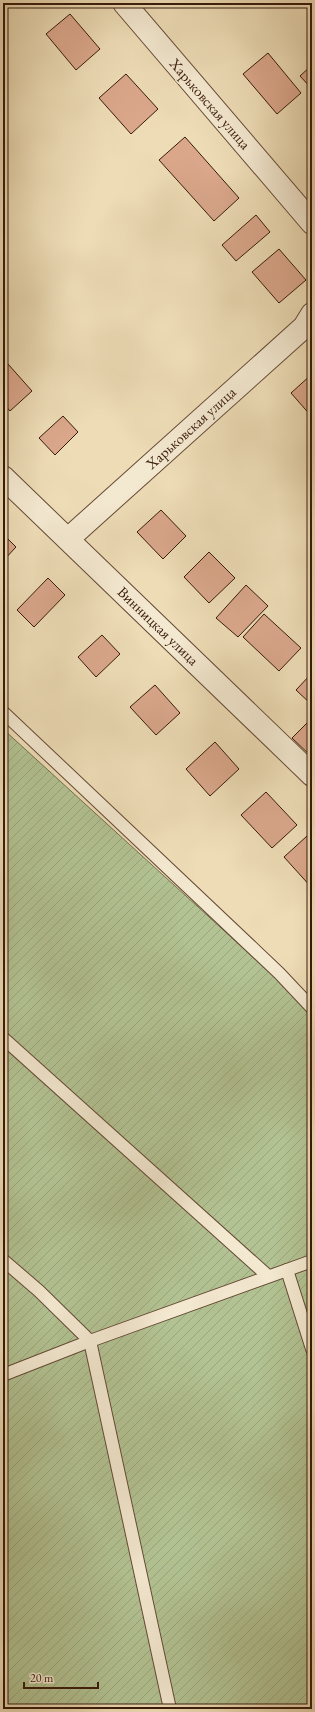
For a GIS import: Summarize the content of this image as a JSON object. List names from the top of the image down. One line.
{"streets":{"street":["Харьковская улица","Винницкая улица"]},"crossings":[["Харьковская улица","Винницкая улица"]],"scale_bar":"20 m"}
